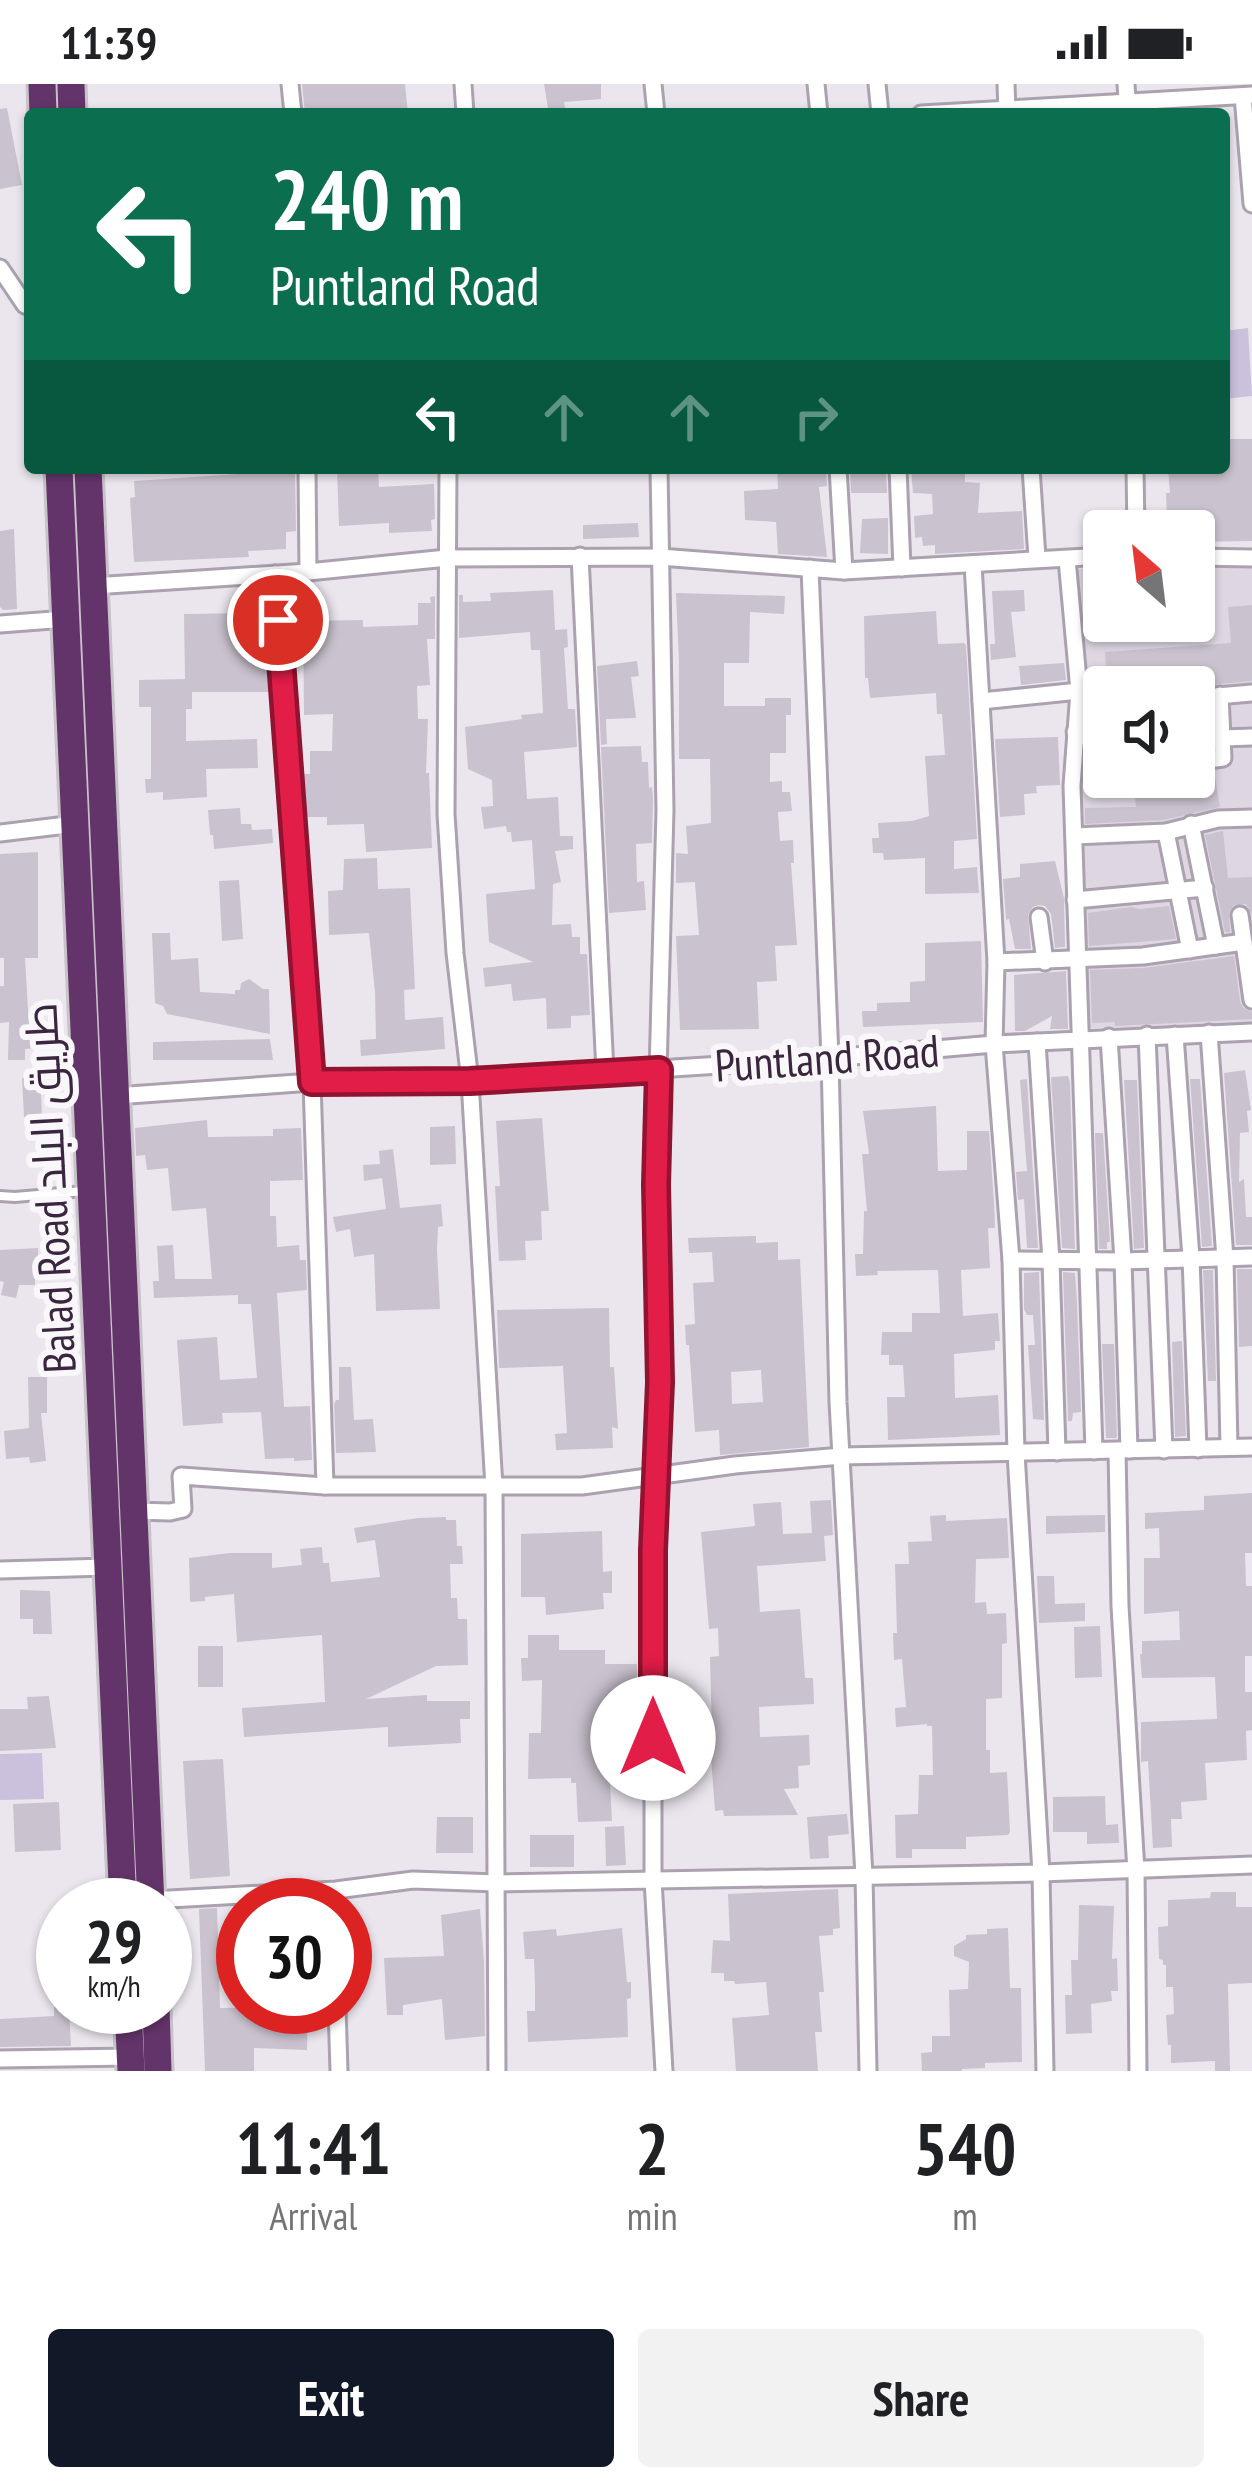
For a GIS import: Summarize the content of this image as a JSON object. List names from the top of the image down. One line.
{"streets":{"highway":["Balad Road طريق البلد"],"street":["Puntland Road"]},"crossings":[["Puntland Road","Balad Road طريق البلد"]],"north":"top left","page":{"status":"11:39","turn":["240 m","Puntland Road"],"speed":"29 km/h","limit":"30","eta":["11:41","Arrival","2","min","540","m"],"buttons":["Exit","Share"]}}
